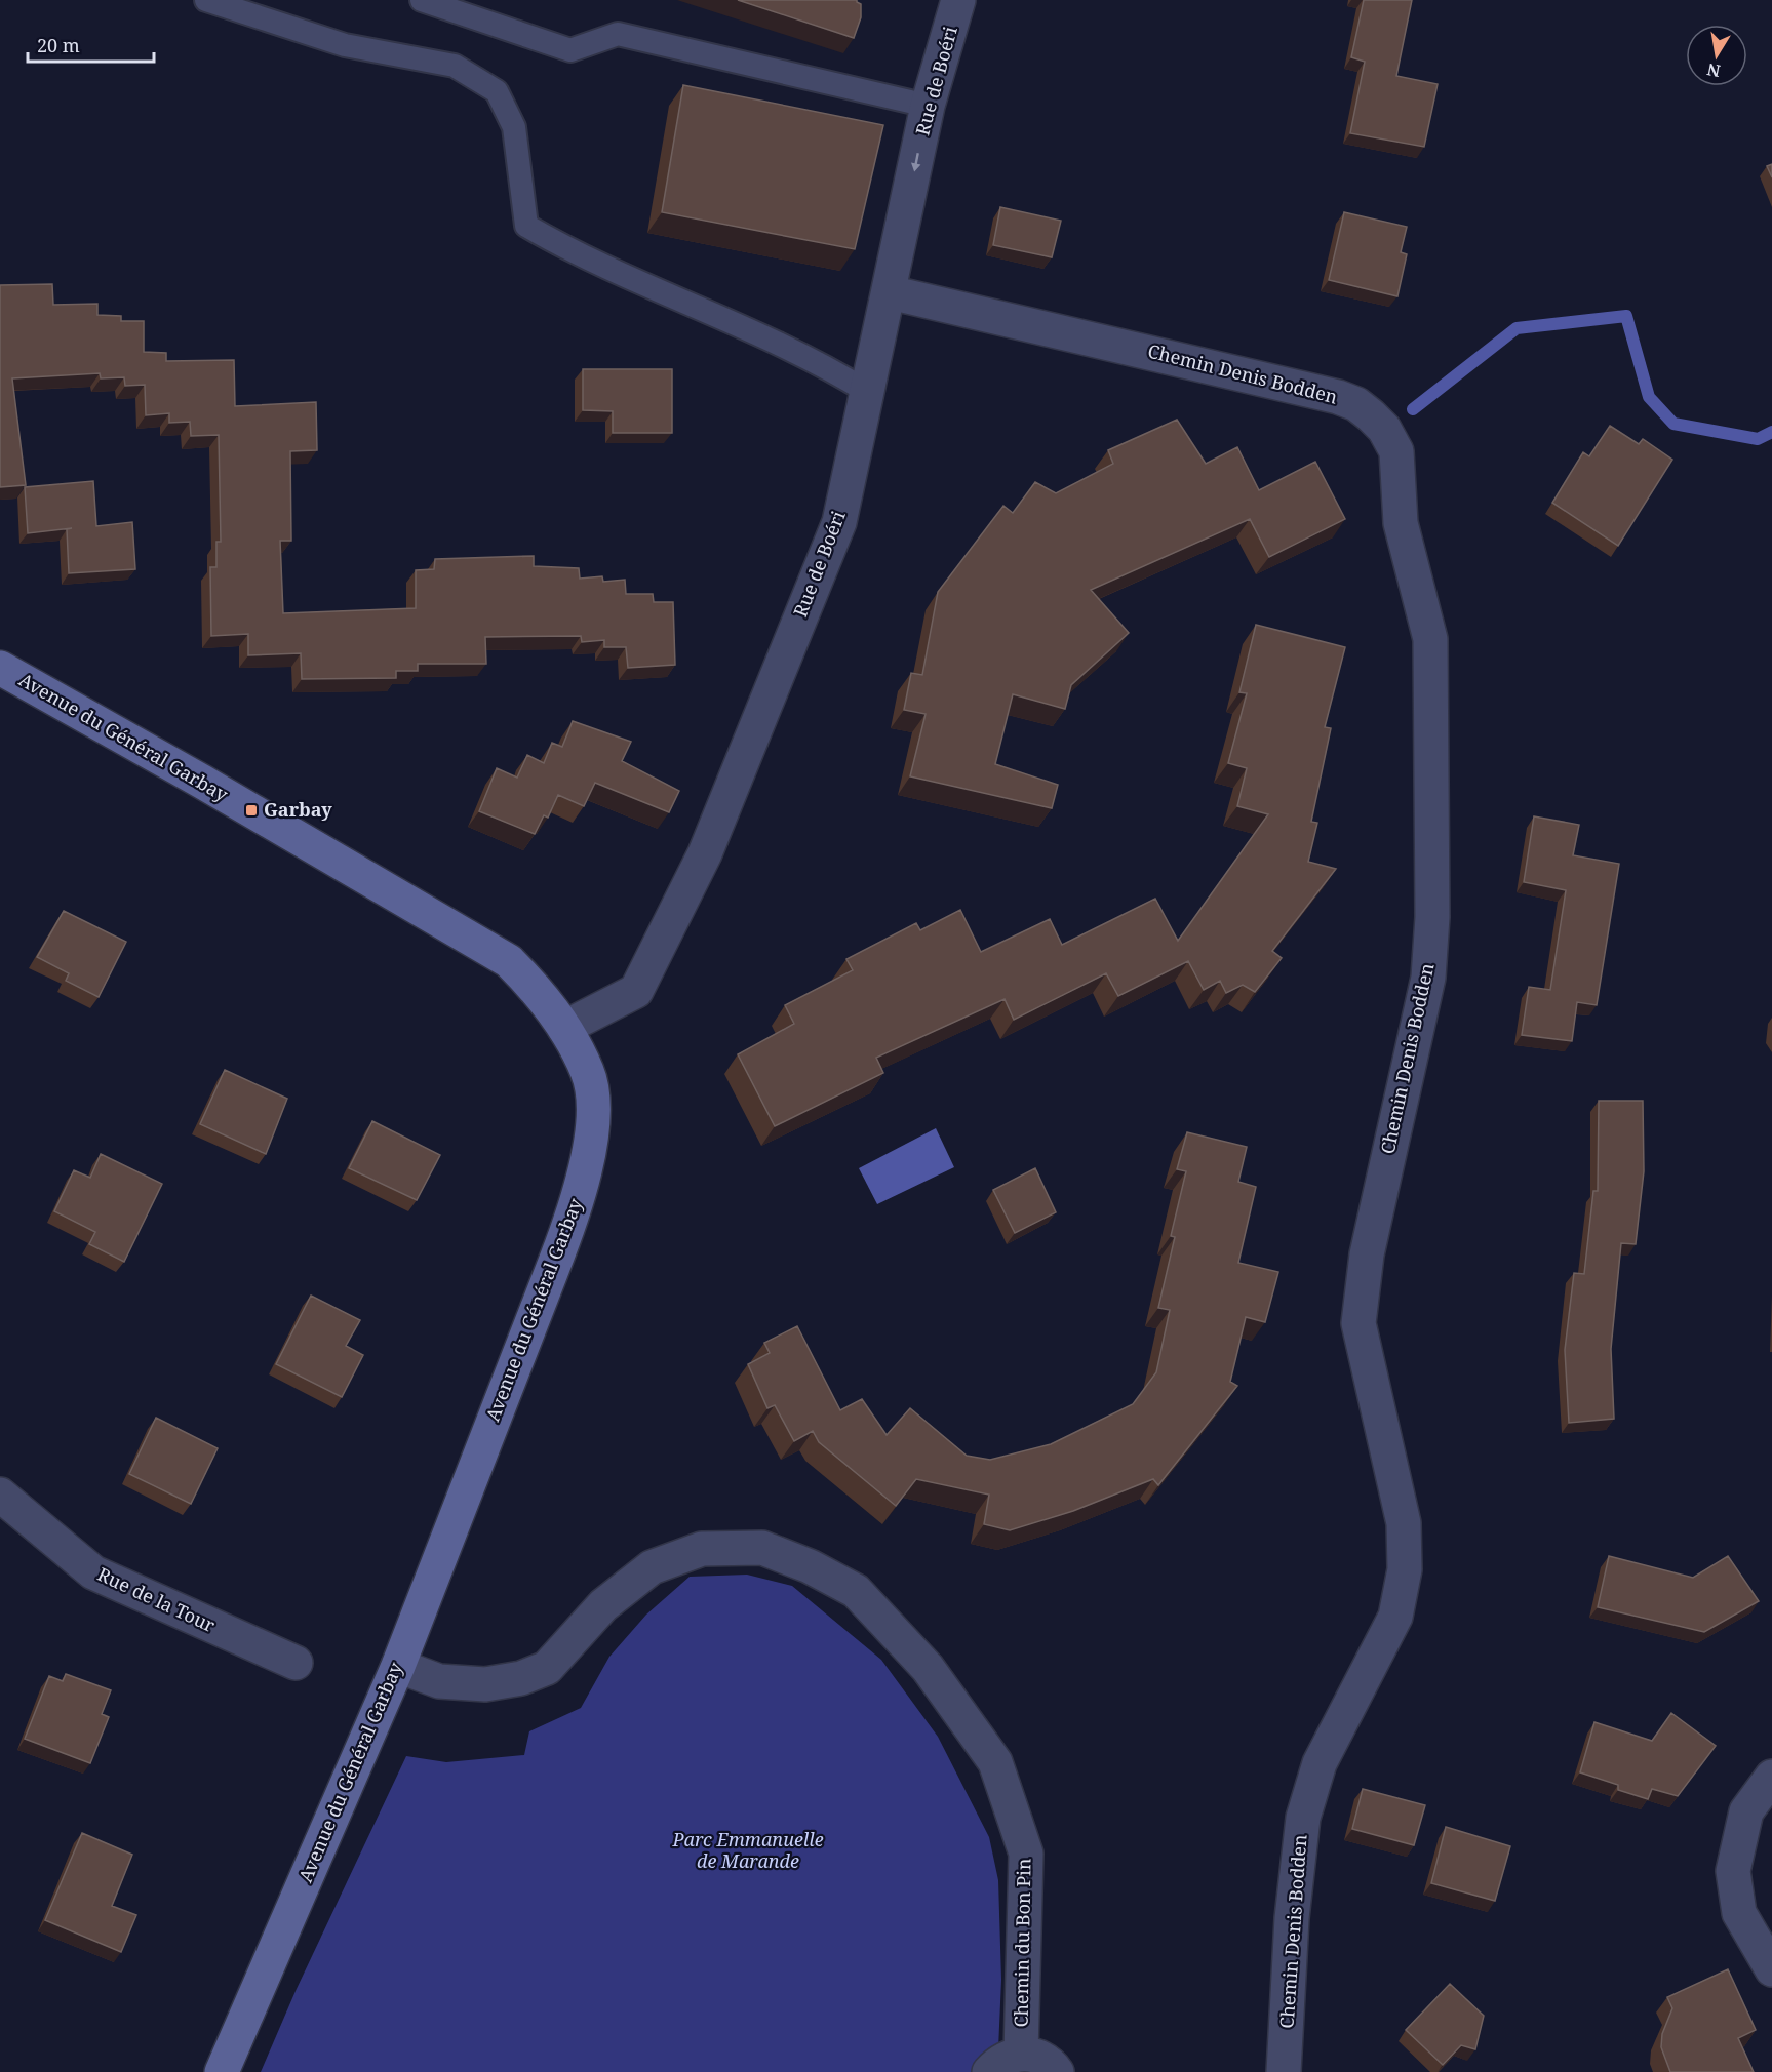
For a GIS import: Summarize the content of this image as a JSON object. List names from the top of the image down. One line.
{"streets":{"main road":["Avenue du Général Garbay"],"street":["Rue de Boéri","Chemin Denis Bodden","Rue de la Tour","Chemin du Bon Pin"]},"crossings":[["Rue de Boéri","Chemin Denis Bodden"],["Rue de Boéri","Avenue du Général Garbay"],["Avenue du Général Garbay","Chemin du Bon Pin"]],"parks":["Parc Emmanuelle de Marande"],"places":{"transit":["Garbay"]},"scale_bar":"20 m","north":"bottom"}
